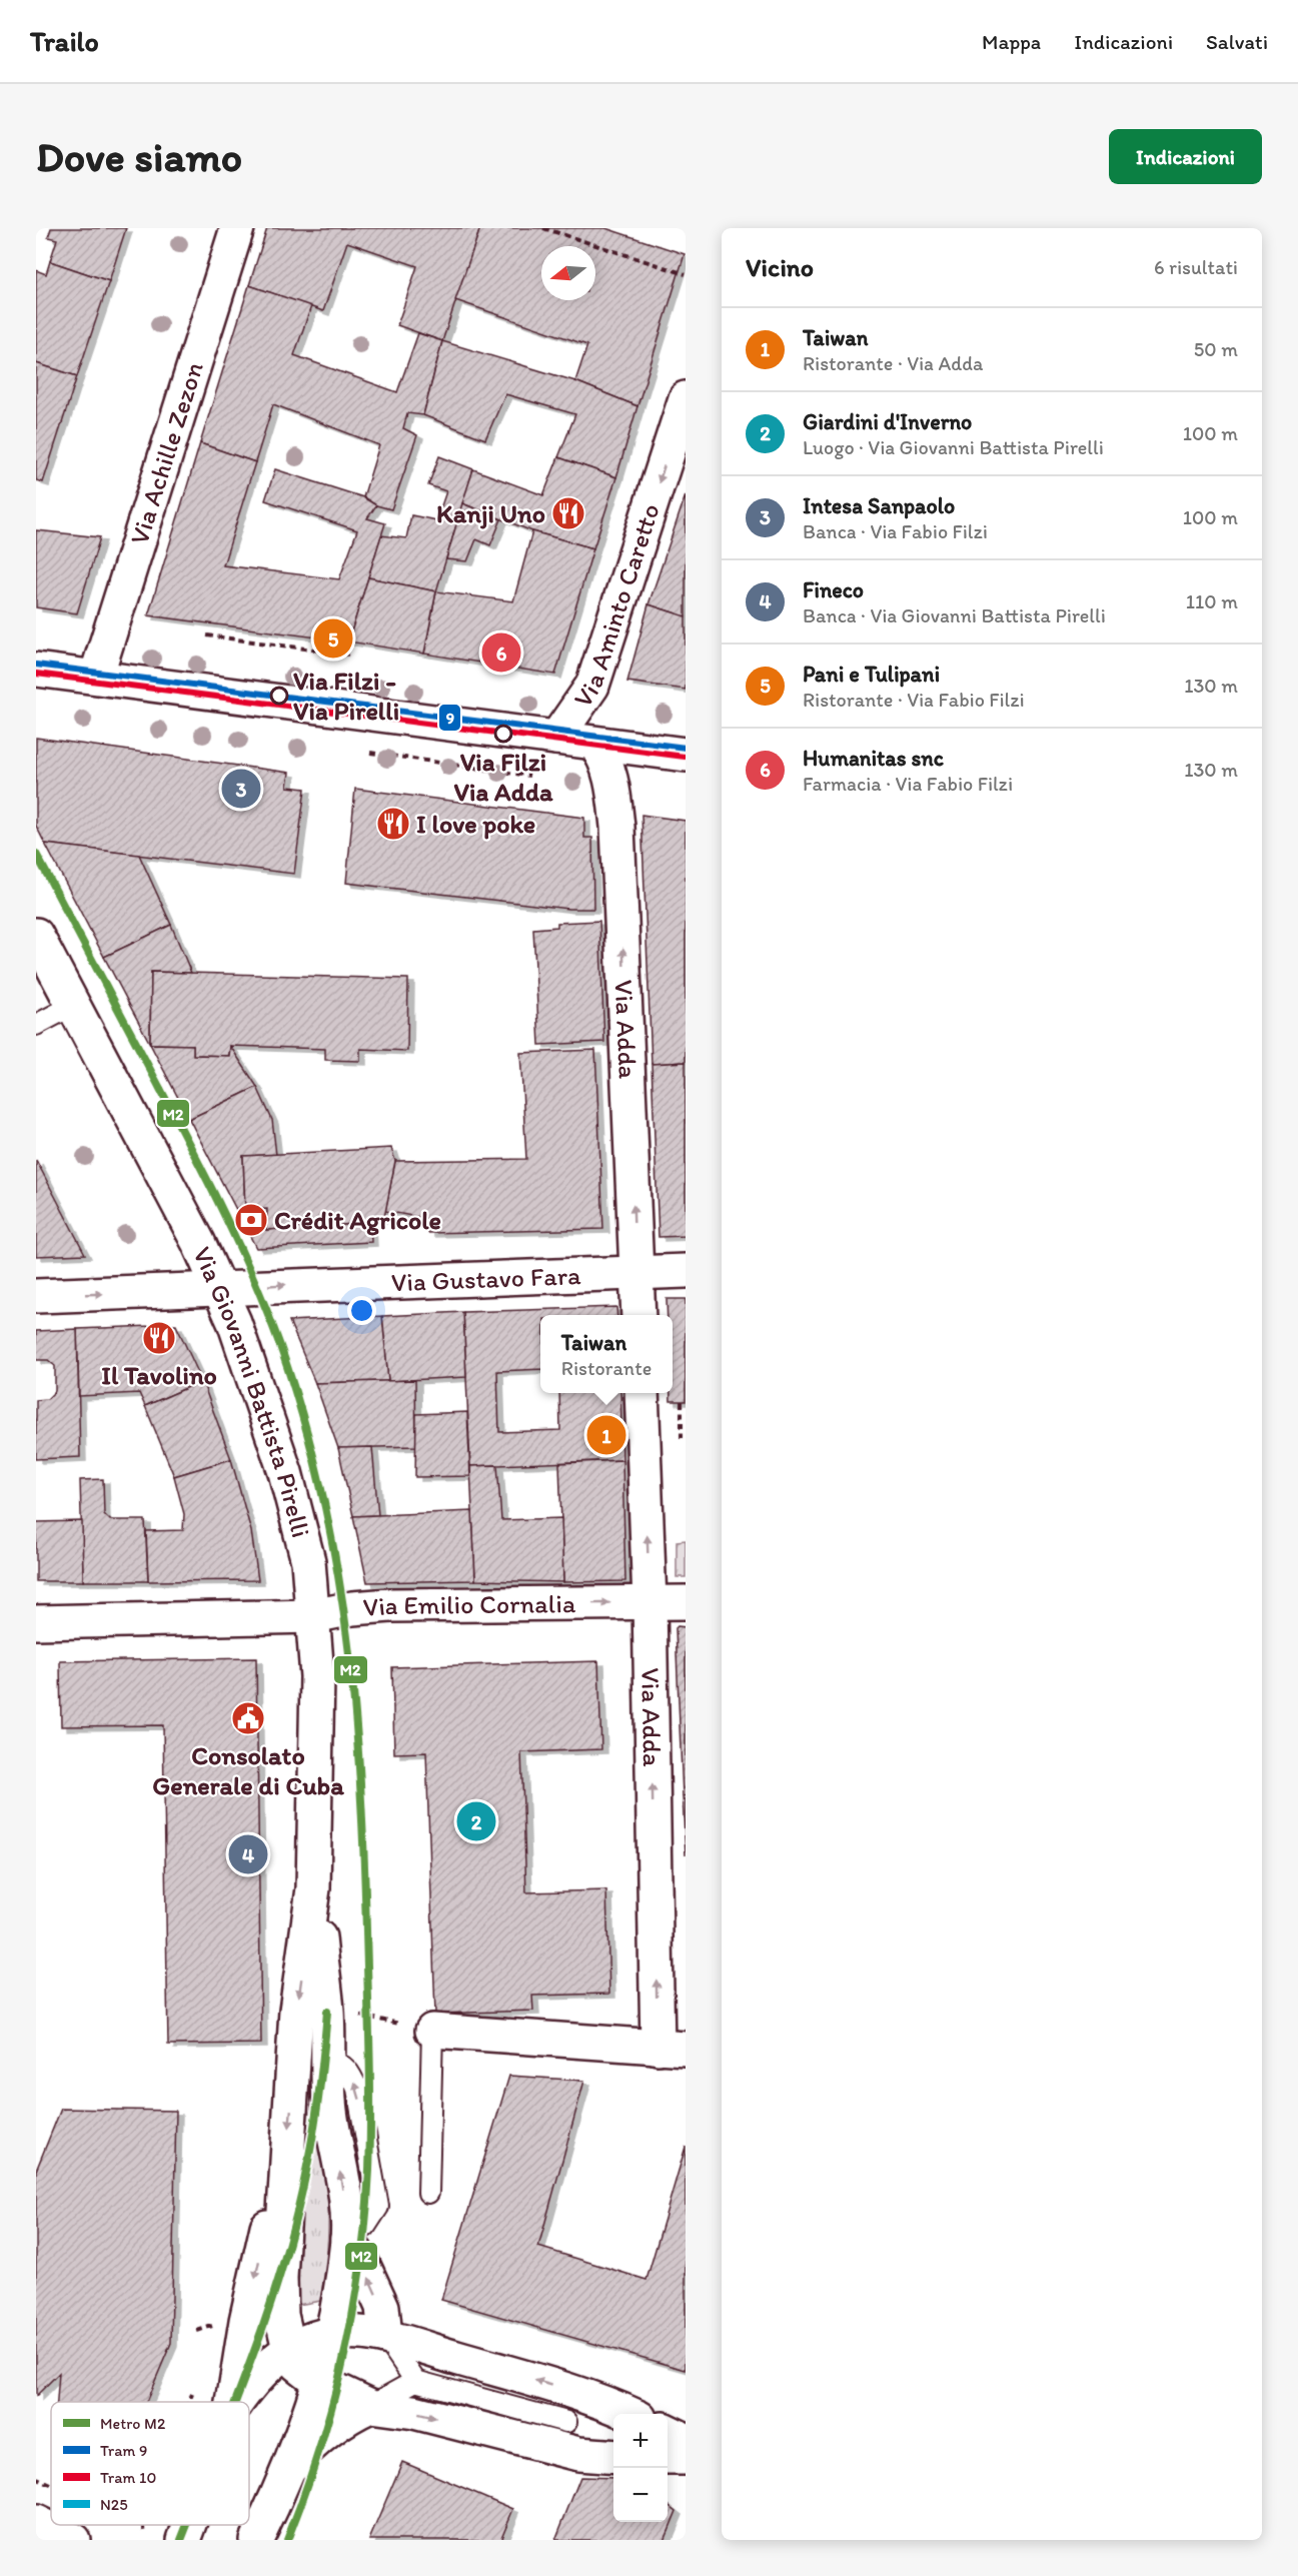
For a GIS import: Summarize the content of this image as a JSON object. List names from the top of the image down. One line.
{"streets":{"street":["Via Achille Zezon","Via Aminto Caretto","Via Adda","Via Gustavo Fara","Via Giovanni Battista Pirelli","Via Emilio Cornalia"]},"crossings":[["Via Adda","Via Gustavo Fara"],["Via Adda","Via Emilio Cornalia"],["Via Gustavo Fara","Via Giovanni Battista Pirelli"],["Via Giovanni Battista Pirelli","Via Emilio Cornalia"]],"one_way":["Via Aminto Caretto","Via Adda","Via Gustavo Fara","Via Emilio Cornalia"],"places":{"restaurant":["Kanji Uno","I love poke","Il Tavolino"],"other":["Via Filzi - Via Pirelli","Via Filzi Via Adda"],"bank":["Crédit Agricole"],"public building":["Consolato Generale di Cuba"]},"lines":["tram line 9","transit line N25","tram line 10","metro line M2"],"legend":["Metro M2","Tram 9","Tram 10","N25"],"north":"left","page":{"header":"Trailo","nav":["Mappa","Indicazioni","Salvati"],"buttons":"Indicazioni","title":"Dove siamo","heading":["Vicino","6 risultati"],"list":[{"mark":"1","name":"Taiwan","note":"Ristorante · Via Adda","value":"50 m"},{"mark":"2","name":"Giardini d'Inverno","note":"Luogo · Via Giovanni Battista Pirelli","value":"100 m"},{"mark":"3","name":"Intesa Sanpaolo","note":"Banca · Via Fabio Filzi","value":"100 m"},{"mark":"4","name":"Fineco","note":"Banca · Via Giovanni Battista Pirelli","value":"110 m"},{"mark":"5","name":"Pani e Tulipani","note":"Ristorante · Via Fabio Filzi","value":"130 m"},{"mark":"6","name":"Humanitas snc","note":"Farmacia · Via Fabio Filzi","value":"130 m"}],"pins":["5","6","3","1","2","4"],"popup":["Taiwan","Ristorante"],"map_buttons":["+","−"]}}
